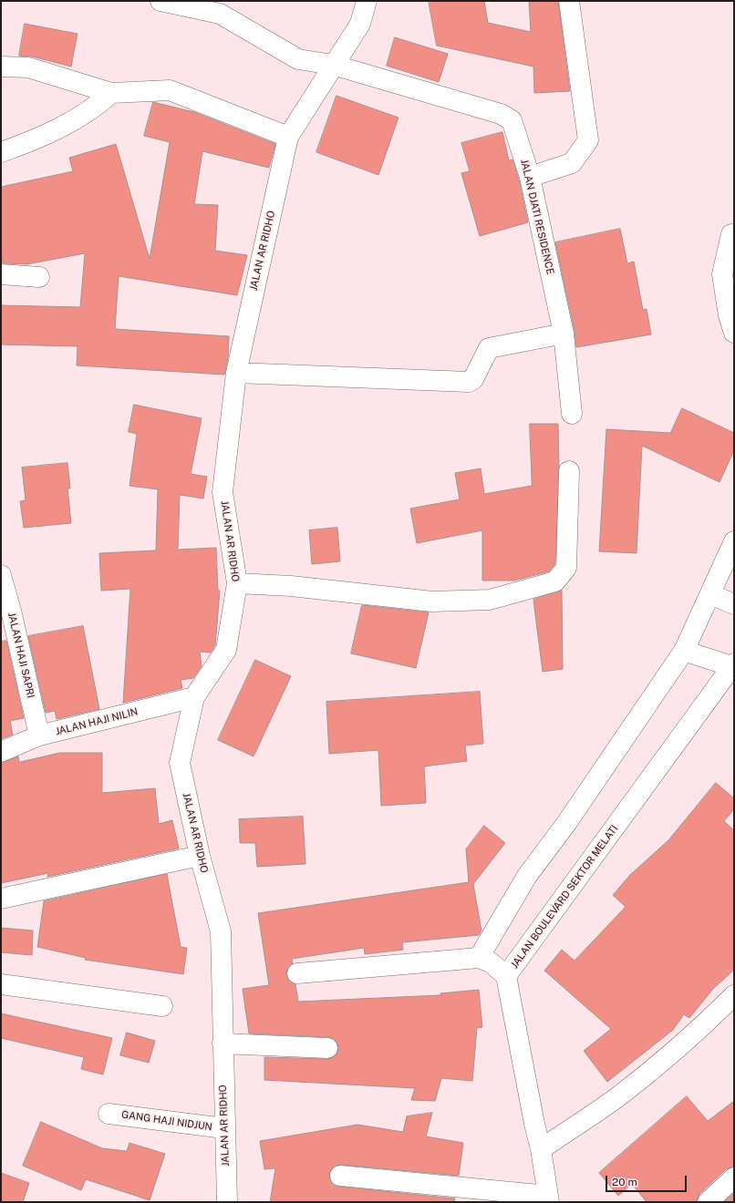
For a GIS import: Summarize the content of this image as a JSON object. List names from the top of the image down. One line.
{"streets":{"street":["JALAN DJATI RESIDENCE","JALAN AR RIDHO","JALAN HAJI SAPRI","JALAN HAJI NILIN","JALAN BOULEVARD SEKTOR MELATI","GANG HAJI NIDJUN"]},"crossings":[["JALAN DJATI RESIDENCE","JALAN AR RIDHO"],["JALAN AR RIDHO","JALAN HAJI NILIN"],["JALAN AR RIDHO","GANG HAJI NIDJUN"],["JALAN HAJI SAPRI","JALAN HAJI NILIN"]],"scale_bar":"20 m"}
